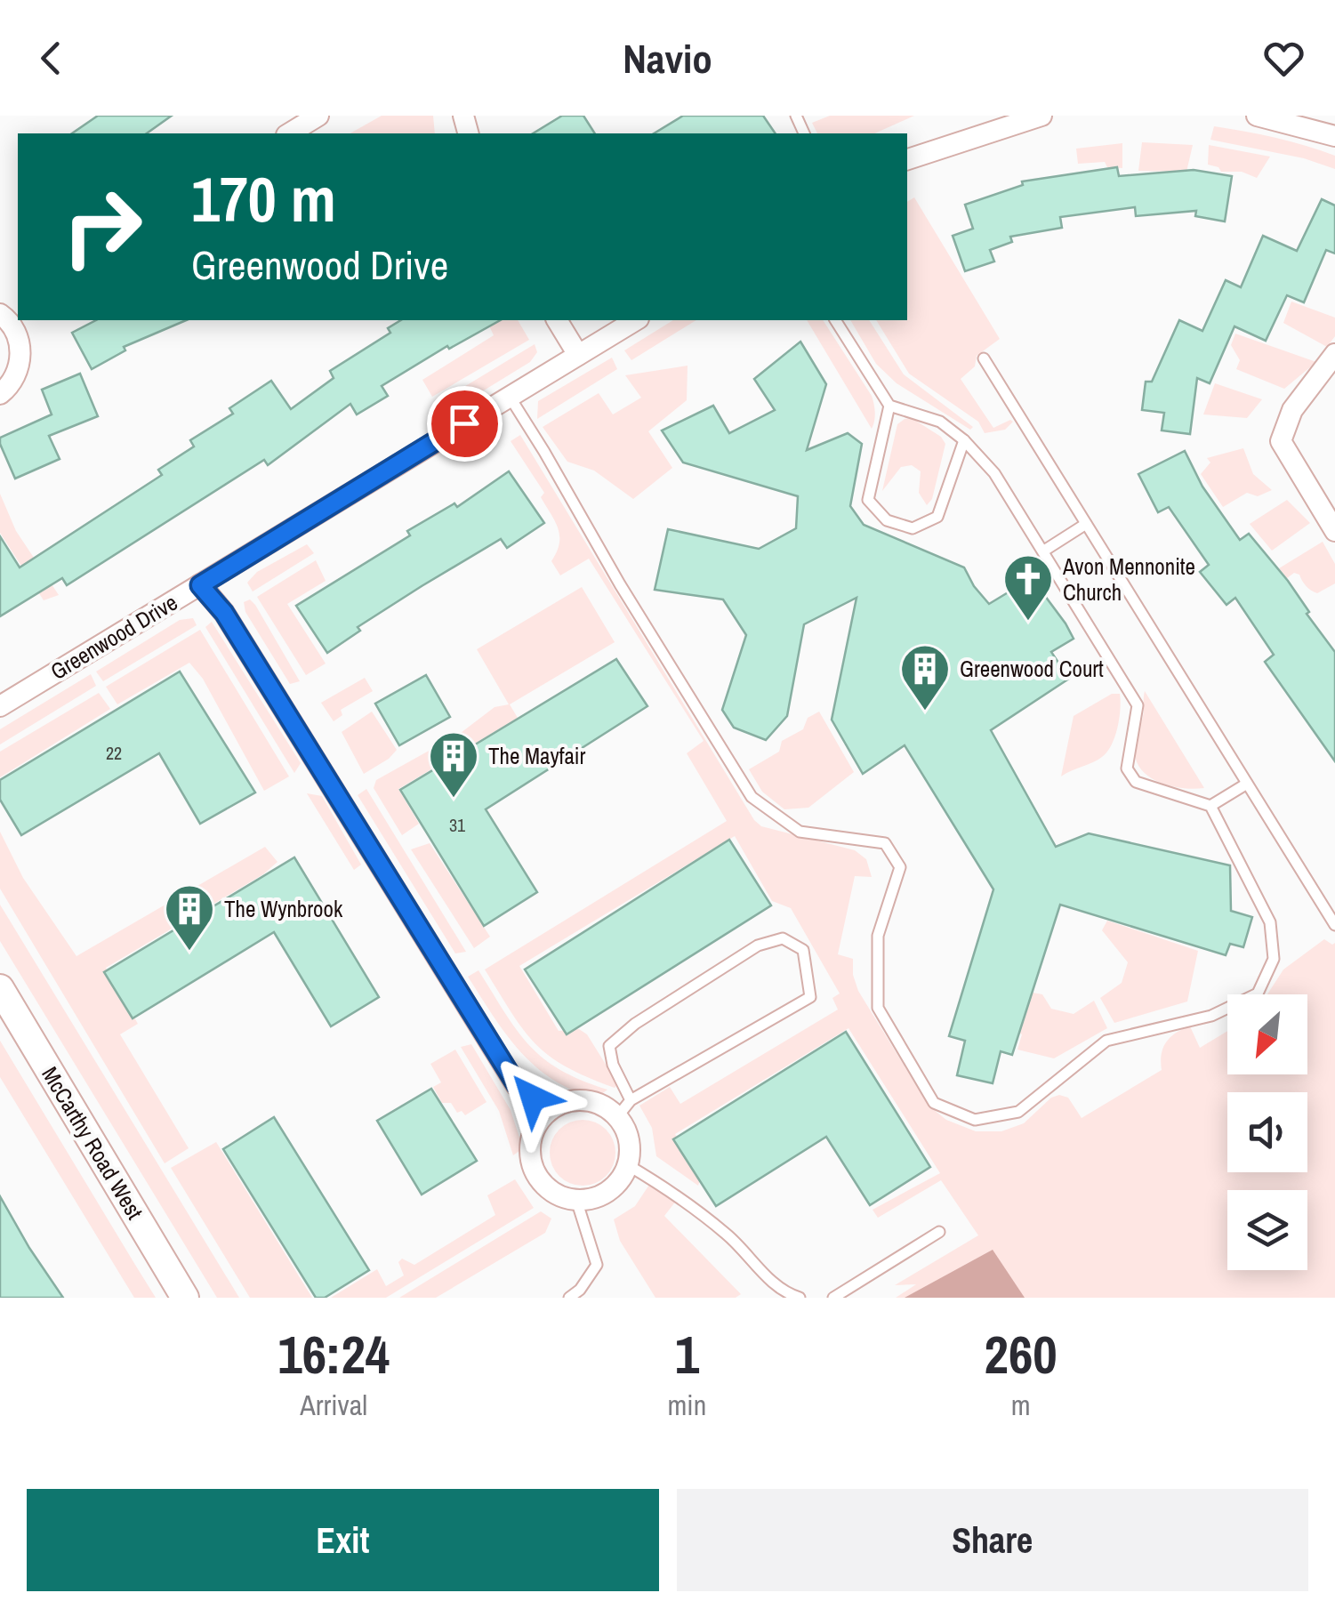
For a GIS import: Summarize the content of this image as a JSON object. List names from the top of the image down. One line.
{"streets":{"street":["Greenwood Drive","McCarthy Road West"]},"places":{"church":["Avon Mennonite Church"],"building":["Greenwood Court","The Mayfair","The Wynbrook"]},"house_numbers":["22","31"],"north":"bottom left","page":{"header":"Navio","turn":["170 m","Greenwood Drive"],"eta":["16:24","Arrival","1","min","260","m"],"buttons":["Exit","Share"]}}
